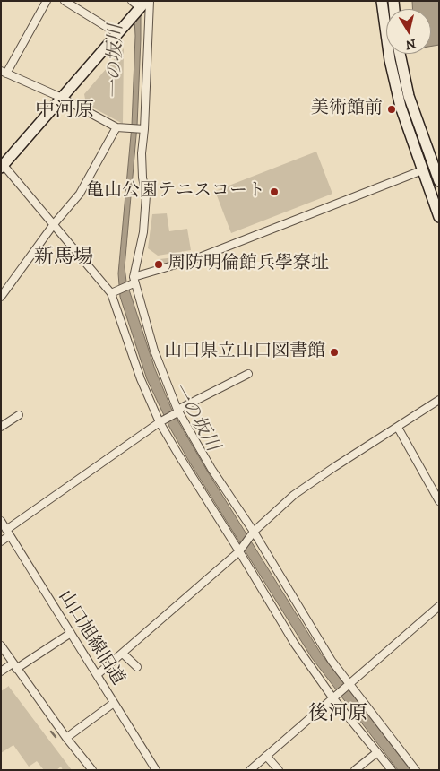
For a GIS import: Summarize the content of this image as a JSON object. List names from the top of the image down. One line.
{"streets":{"street":["山口旭線旧道"]},"districts":["中河原","新馬場","後河原"],"water":["一の坂川"],"places":["美術館前","亀山公園テニスコート","周防明倫館兵學寮址","山口県立山口図書館"],"north":"bottom"}
